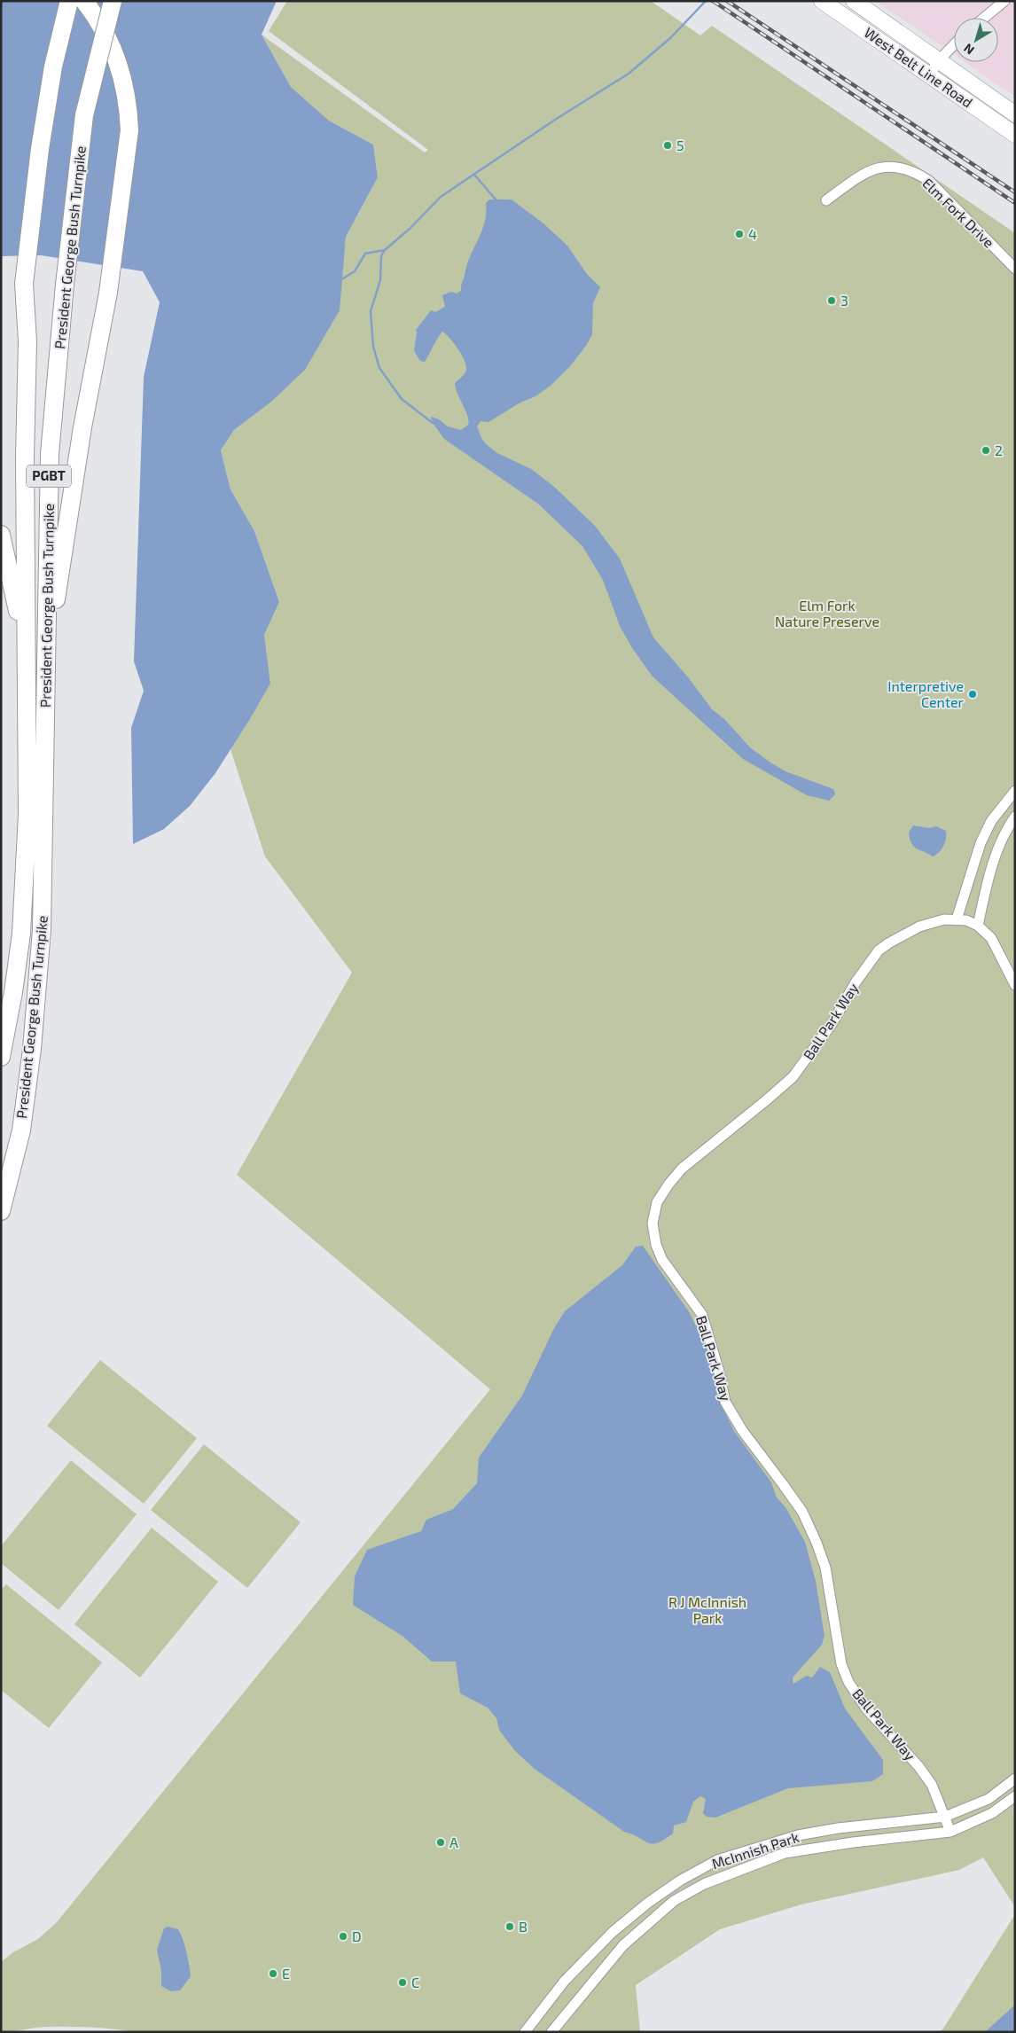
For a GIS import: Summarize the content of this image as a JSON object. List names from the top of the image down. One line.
{"streets":{"highway":["President George Bush Turnpike","PGBT"],"main road":["West Belt Line Road"],"street":["Elm Fork Drive","Ball Park Way","McInnish Park"]},"crossings":[["Ball Park Way","McInnish Park"]],"parks":["Elm Fork Nature Preserve","R J McInnish Park"],"places":["5","4","3","2","Interpretive Center","A","B","D","E","C"],"north":"bottom left"}
